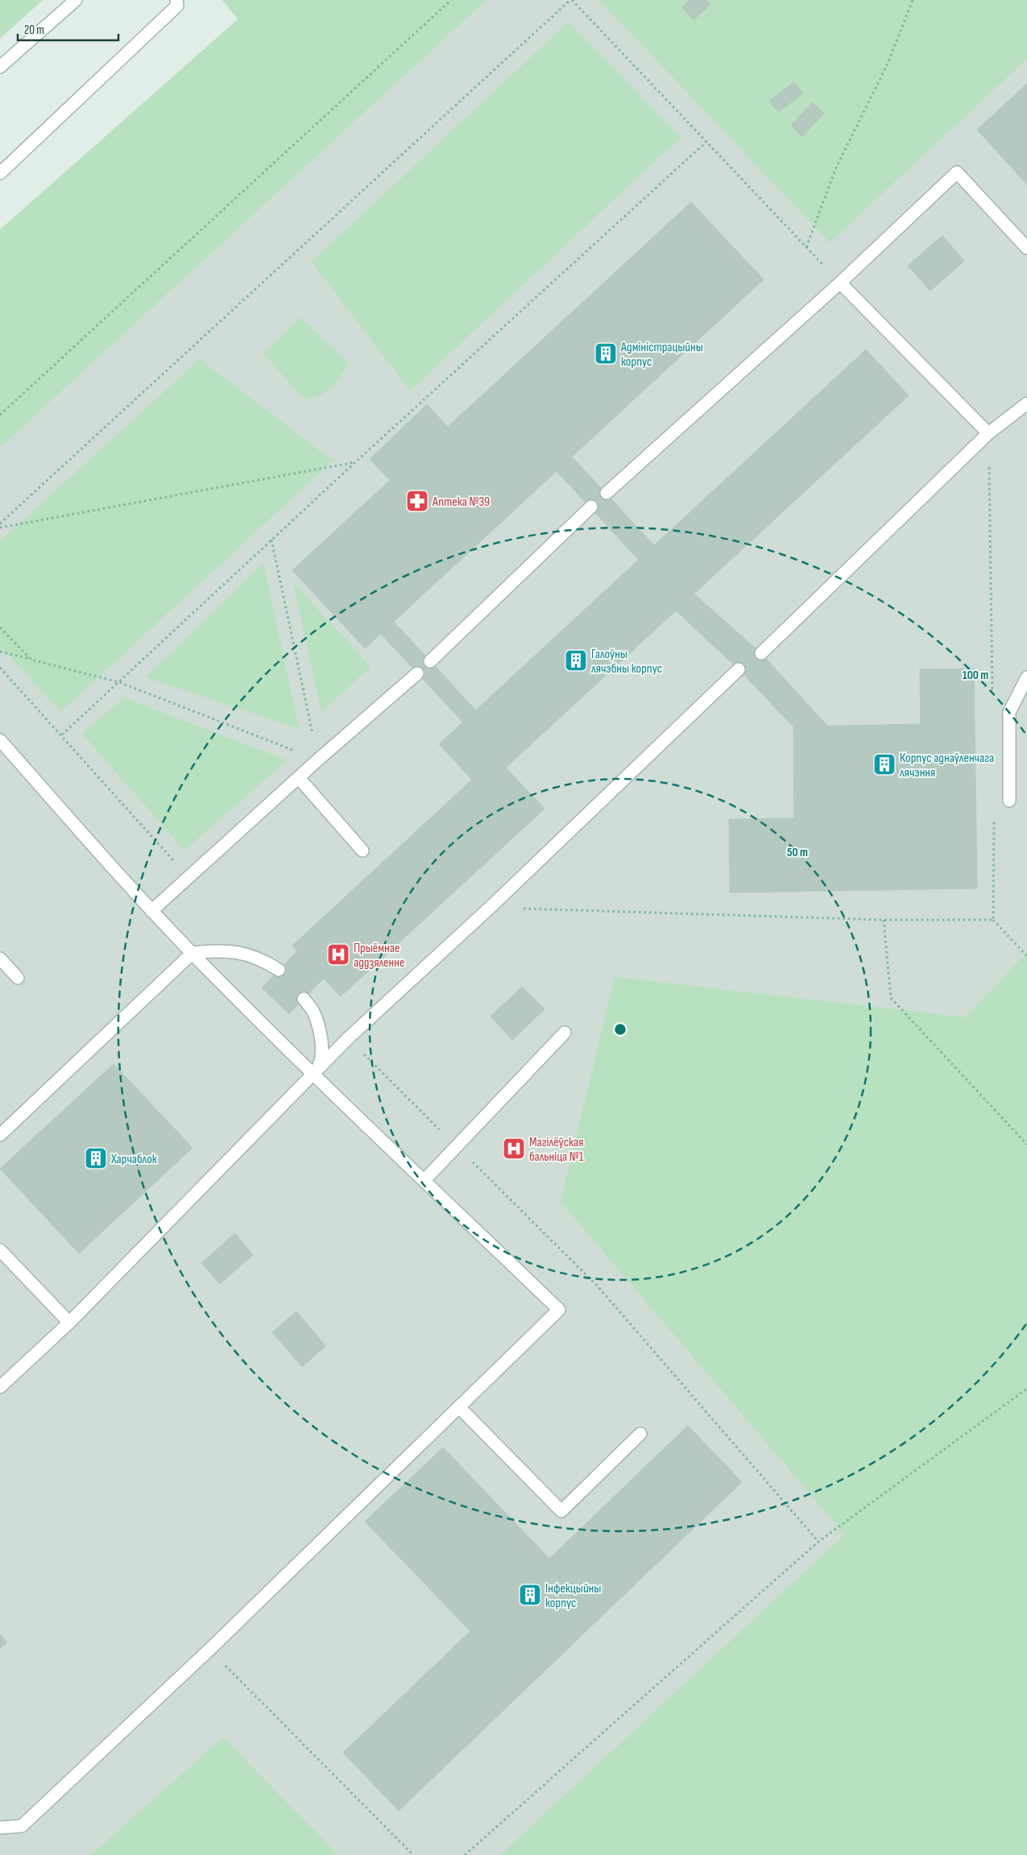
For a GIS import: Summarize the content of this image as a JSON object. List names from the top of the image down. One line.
{"places":{"building":["Адміністрацыйны корпус","Галоўны лячэбны корпус","Корпус аднаўленчага лячэння","Харчаблок","Інфекцыйны корпус"],"pharmacy":["Аптека №39"],"hospital":["Прыёмнае аддзяленне","Магілёўская бальніца №1"]},"scale_bar":"20 m","rings":["100 m","50 m"]}
